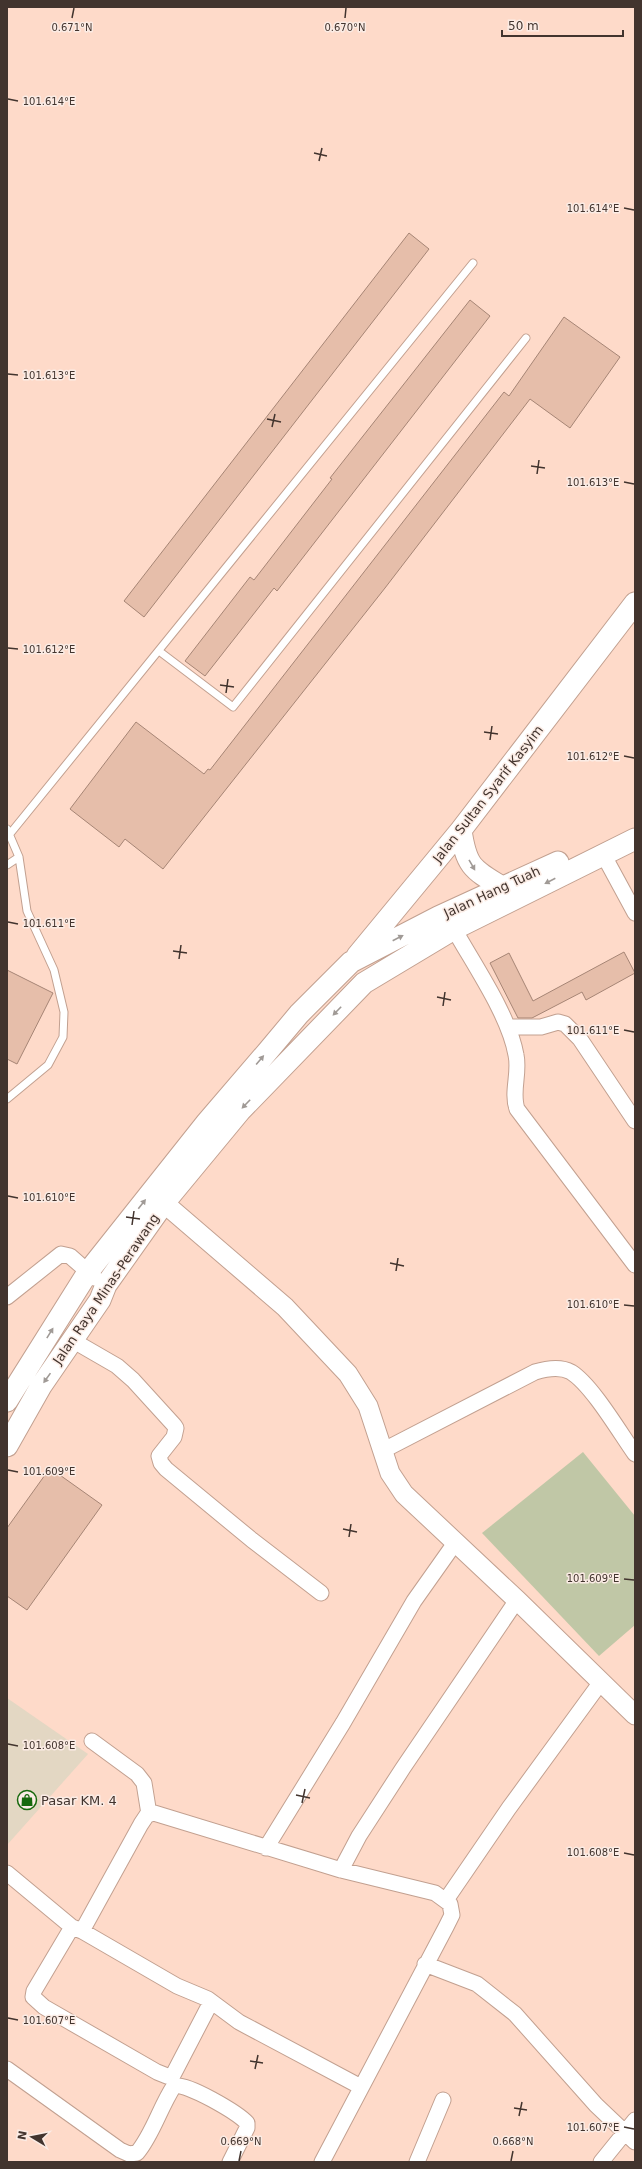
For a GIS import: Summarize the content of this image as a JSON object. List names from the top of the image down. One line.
{"streets":{"main road":["Jalan Sultan Syarif Kasyim","Jalan Hang Tuah","Jalan Raya Minas-Perawang"]},"crossings":[["Jalan Sultan Syarif Kasyim","Jalan Hang Tuah"],["Jalan Sultan Syarif Kasyim","Jalan Raya Minas-Perawang"],["Jalan Hang Tuah","Jalan Raya Minas-Perawang"]],"places":{"shop":["Pasar KM. 4"]},"scale_bar":"50 m","north":"left","coordinates":["0.671°N","0.670°N","101.614°E","101.613°E","101.612°E","101.611°E","101.610°E","101.609°E","101.608°E","101.607°E","0.669°N","0.668°N"]}
